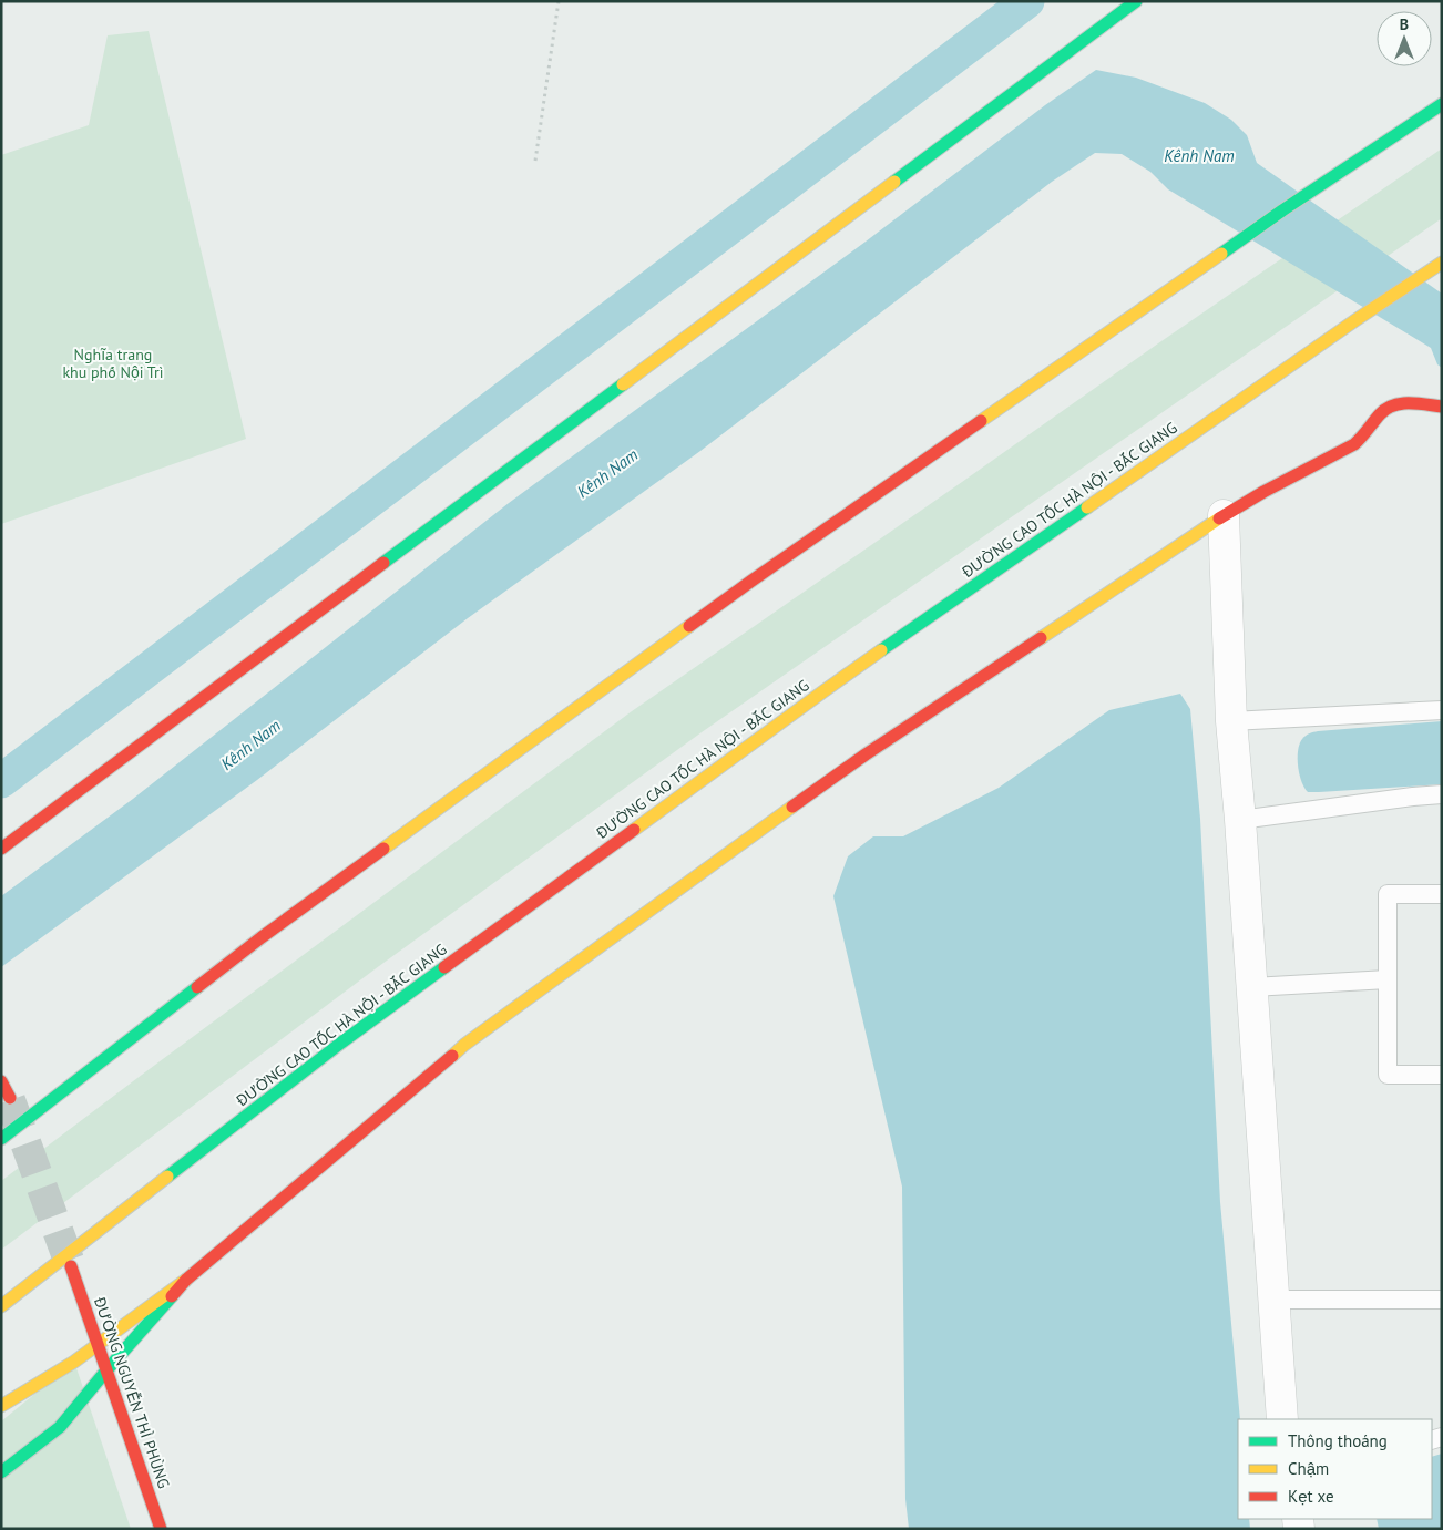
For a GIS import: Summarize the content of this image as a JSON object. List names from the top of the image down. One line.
{"streets":{"main road":["ĐƯỜNG CAO TỐC HÀ NỘI - BẮC GIANG","ĐƯỜNG NGUYỄN THÌ PHÙNG"]},"water":["Kênh Nam"],"parks":["Nghĩa trang khu phố Nội Trì"],"legend":["Thông thoáng","Chậm","Kẹt xe"],"north":"top"}
